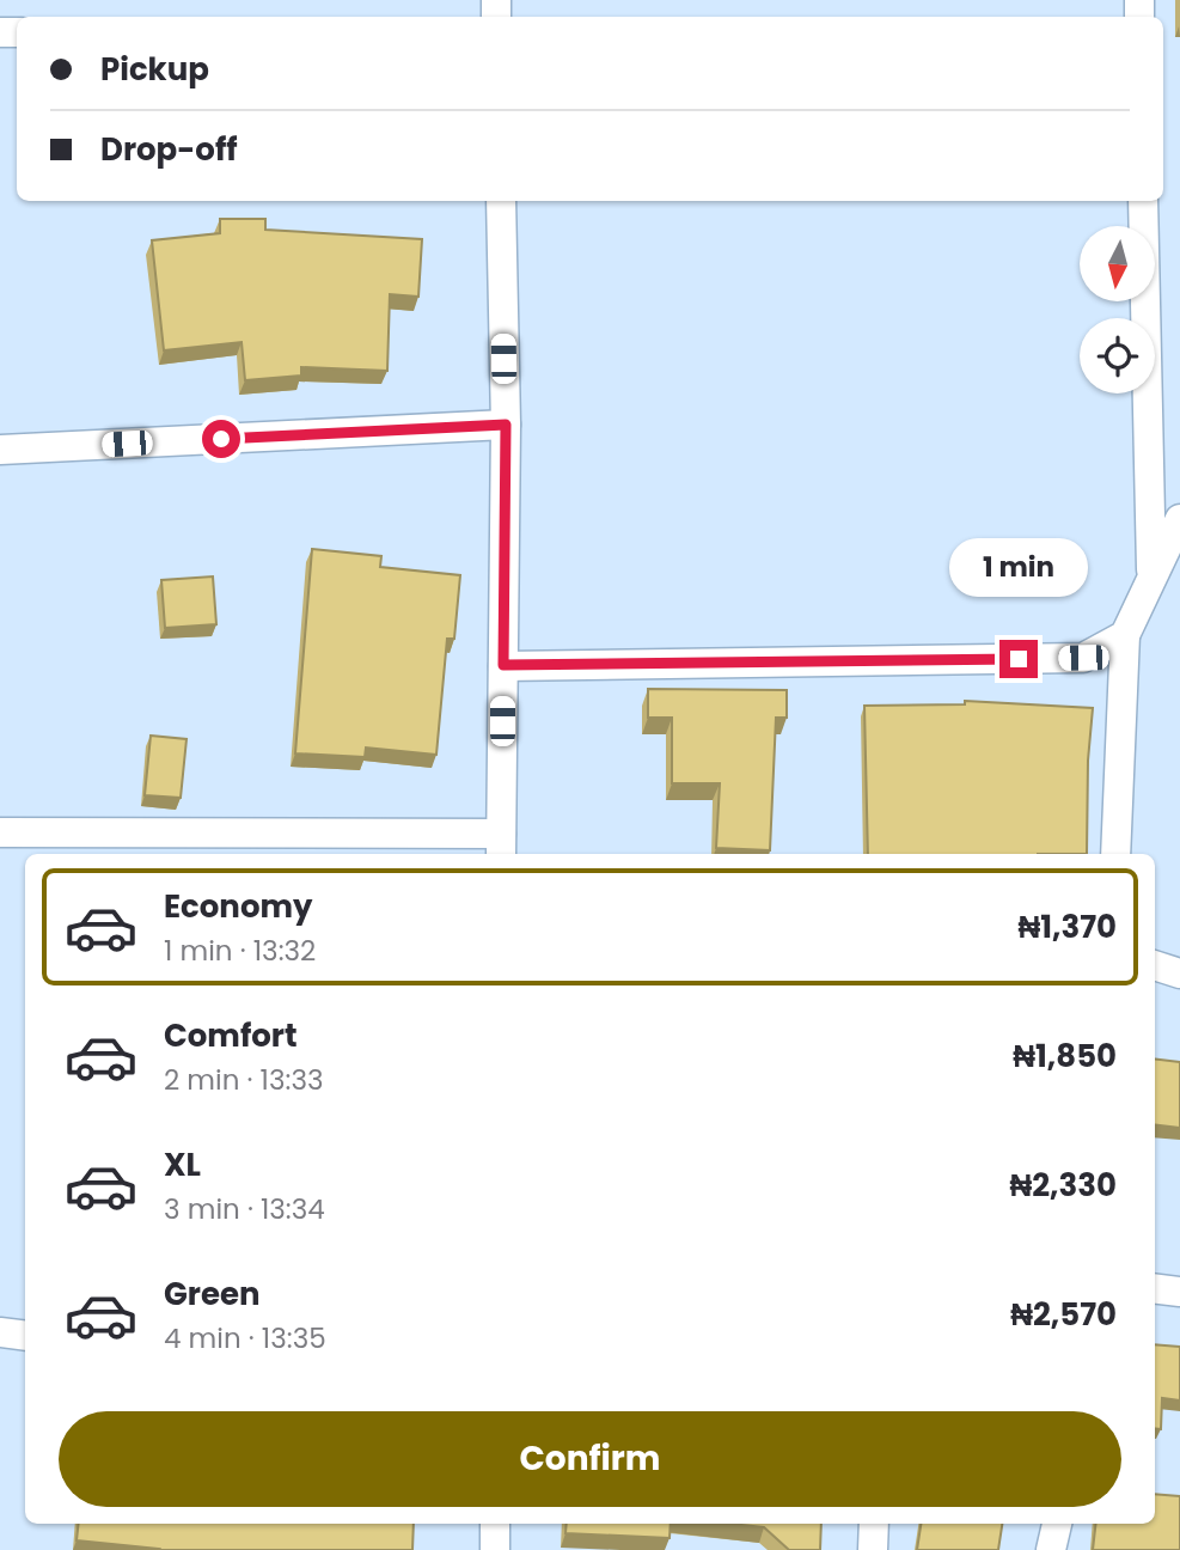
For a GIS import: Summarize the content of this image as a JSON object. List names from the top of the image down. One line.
{"north":"bottom","page":{"banner":["Pickup","Drop-off"],"bubble":"1 min","list":[{"name":"Economy","note":"1 min · 13:32","value":"₦1,370"},{"name":"Comfort","note":"2 min · 13:33","value":"₦1,850"},{"name":"XL","note":"3 min · 13:34","value":"₦2,330"},{"name":"Green","note":"4 min · 13:35","value":"₦2,570"}],"buttons":"Confirm"}}
